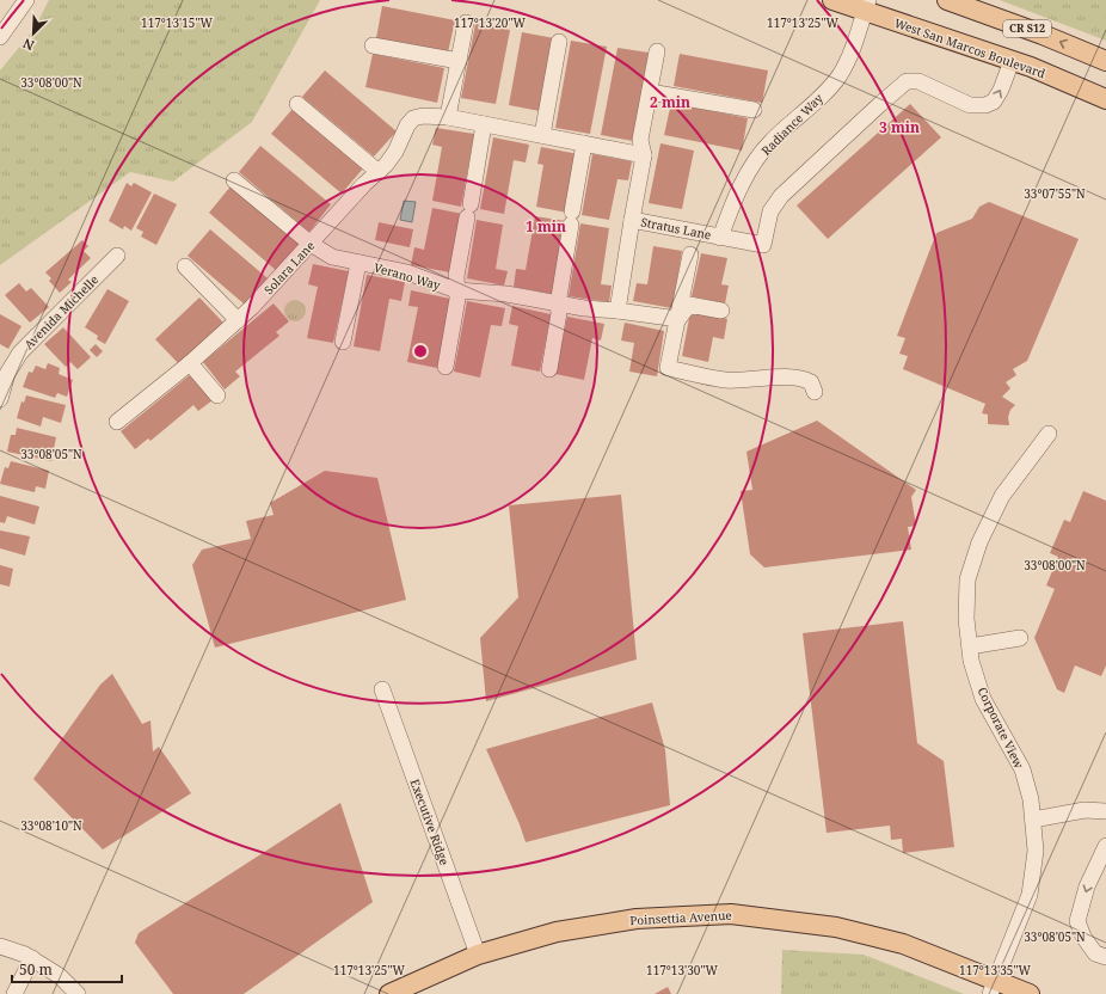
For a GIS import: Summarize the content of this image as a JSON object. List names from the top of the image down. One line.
{"streets":{"main road":["CR S12","West San Marcos Boulevard","Poinsettia Avenue"],"street":["Radiance Way","Stratus Lane","Solara Lane","Verano Way","Avenida Michelle","Corporate View","Executive Ridge"]},"crossings":[["West San Marcos Boulevard","Radiance Way"],["West San Marcos Boulevard","Stratus Lane"],["Radiance Way","Stratus Lane"],["Solara Lane","Verano Way"],["Corporate View","Poinsettia Avenue"],["Executive Ridge","Poinsettia Avenue"]],"one_way":["Stratus Lane"],"scale_bar":"50 m","north":"bottom left","coordinates":["117°13'15\"W","117°13'20\"W","117°13'25\"W","33°08'00\"N","33°07'55\"N","33°08'05\"N","33°08'10\"N","117°13'30\"W","117°13'35\"W"],"rings":["2 min","3 min","1 min"]}
